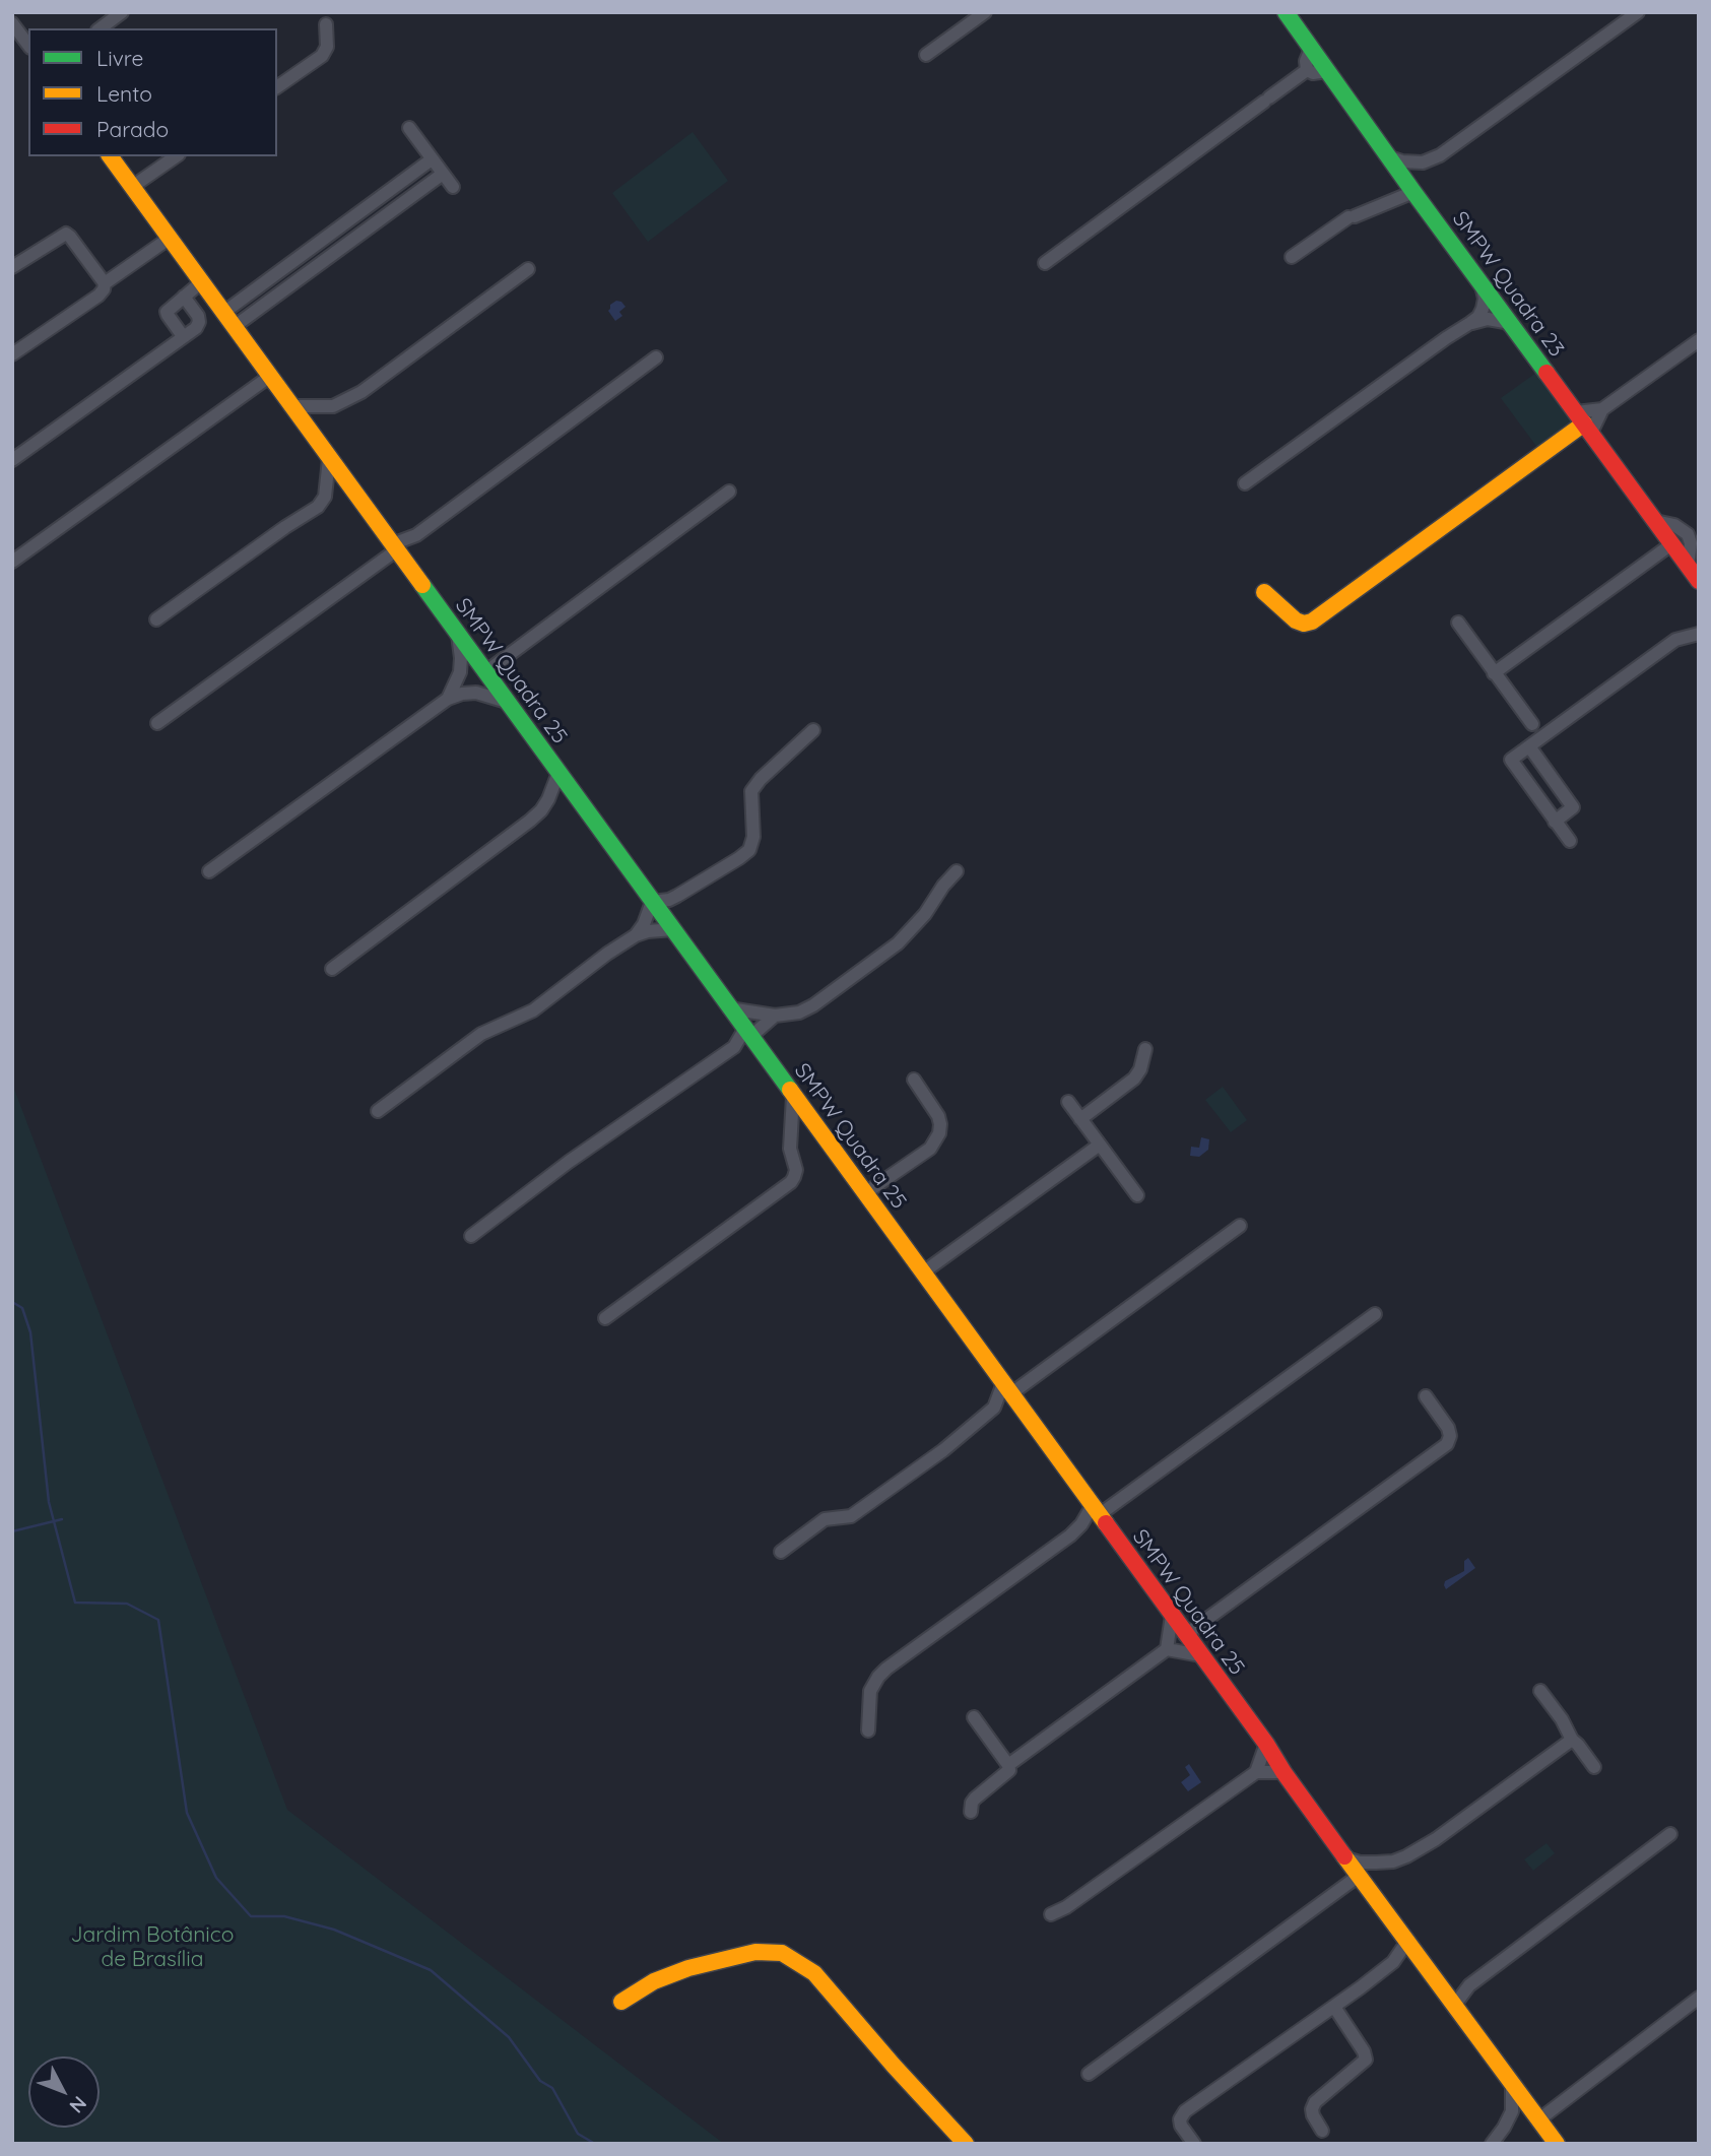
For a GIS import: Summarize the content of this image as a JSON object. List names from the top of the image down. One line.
{"streets":{"street":["SMPW Quadra 23","SMPW Quadra 25"]},"parks":["Jardim Botânico de Brasília"],"legend":["Livre","Lento","Parado"],"north":"bottom right"}
